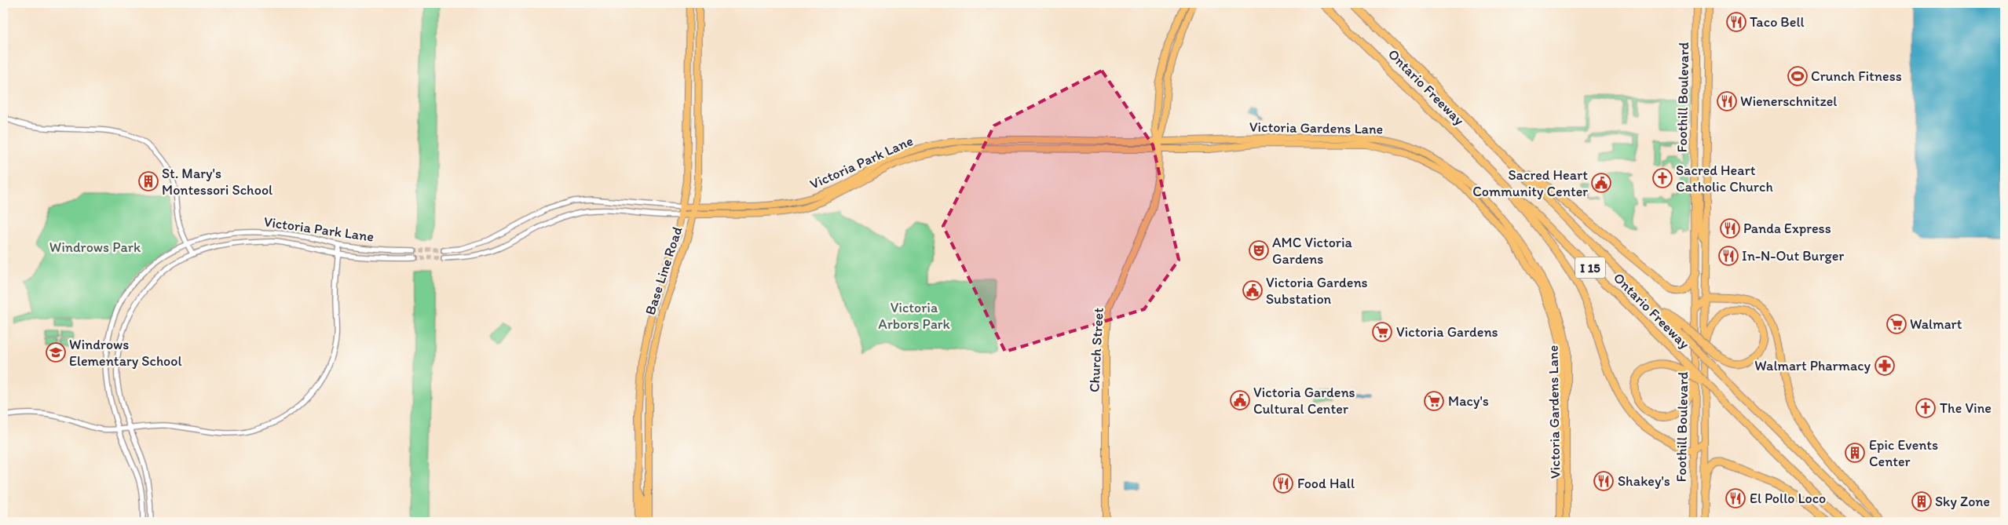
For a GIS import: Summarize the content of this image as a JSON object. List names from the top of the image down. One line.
{"streets":{"highway":["Ontario Freeway","I 15"],"main road":["Foothill Boulevard","Victoria Gardens Lane","Victoria Park Lane","Base Line Road","Church Street"]},"crossings":[["Victoria Gardens Lane","Victoria Park Lane"],["Victoria Gardens Lane","Church Street"],["Victoria Park Lane","Base Line Road"],["Victoria Park Lane","Church Street"]],"parks":["Windrows Park","Victoria Arbors Park"],"places":{"restaurant":["Taco Bell","Wienerschnitzel","Panda Express","In-N-Out Burger","Shakey's","Food Hall","El Pollo Loco"],"sports":["Crunch Fitness"],"church":["Sacred Heart Catholic Church","The Vine"],"building":["St. Mary's Montessori School","Epic Events Center","Sky Zone"],"public building":["Sacred Heart Community Center","Victoria Gardens Substation","Victoria Gardens Cultural Center"],"theatre":["AMC Victoria Gardens"],"supermarket":["Walmart","Victoria Gardens","Macy's"],"school or university":["Windrows Elementary School"],"pharmacy":["Walmart Pharmacy"]}}
